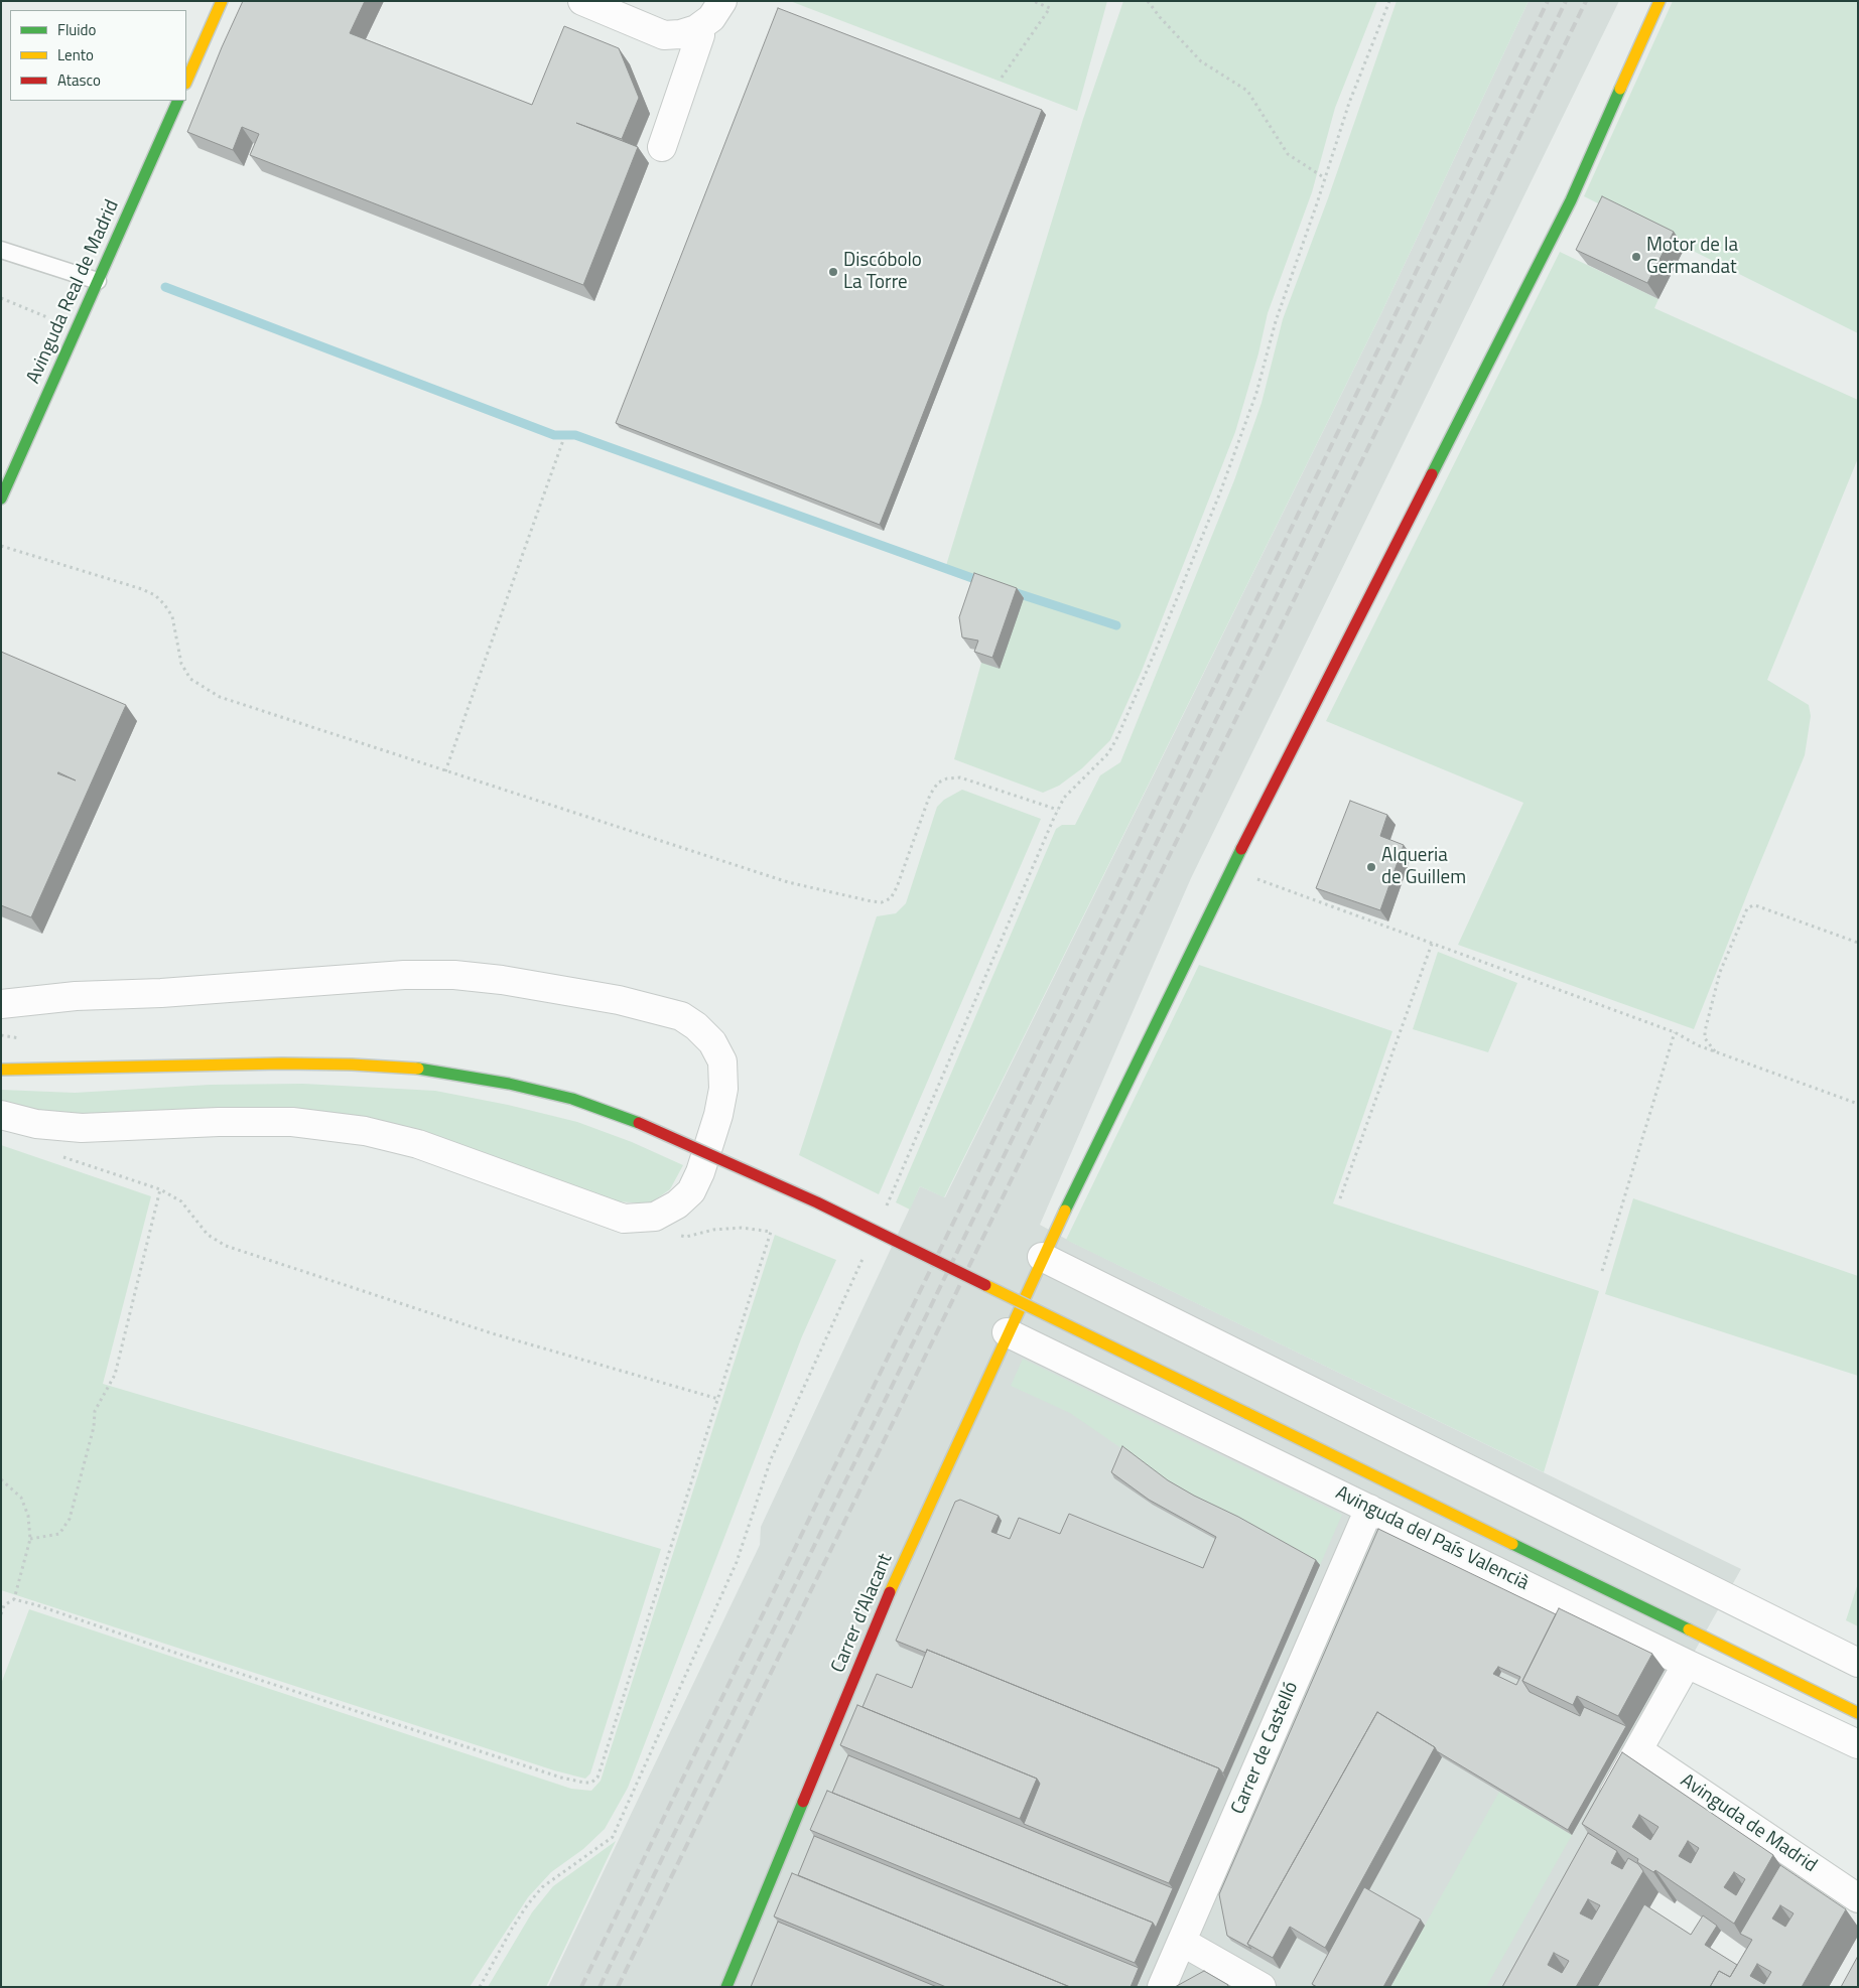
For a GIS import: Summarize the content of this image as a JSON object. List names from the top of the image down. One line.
{"streets":{"street":["Avinguda Real de Madrid","Avinguda del País Valencià","Carrer d'Alacant","Carrer de Castelló","Avinguda de Madrid"]},"crossings":[["Avinguda del País Valencià","Carrer d'Alacant"],["Avinguda del País Valencià","Carrer de Castelló"]],"places":["Motor de la Germandat","Discóbolo La Torre","Alqueria de Guillem"],"legend":["Fluido","Lento","Atasco"]}
